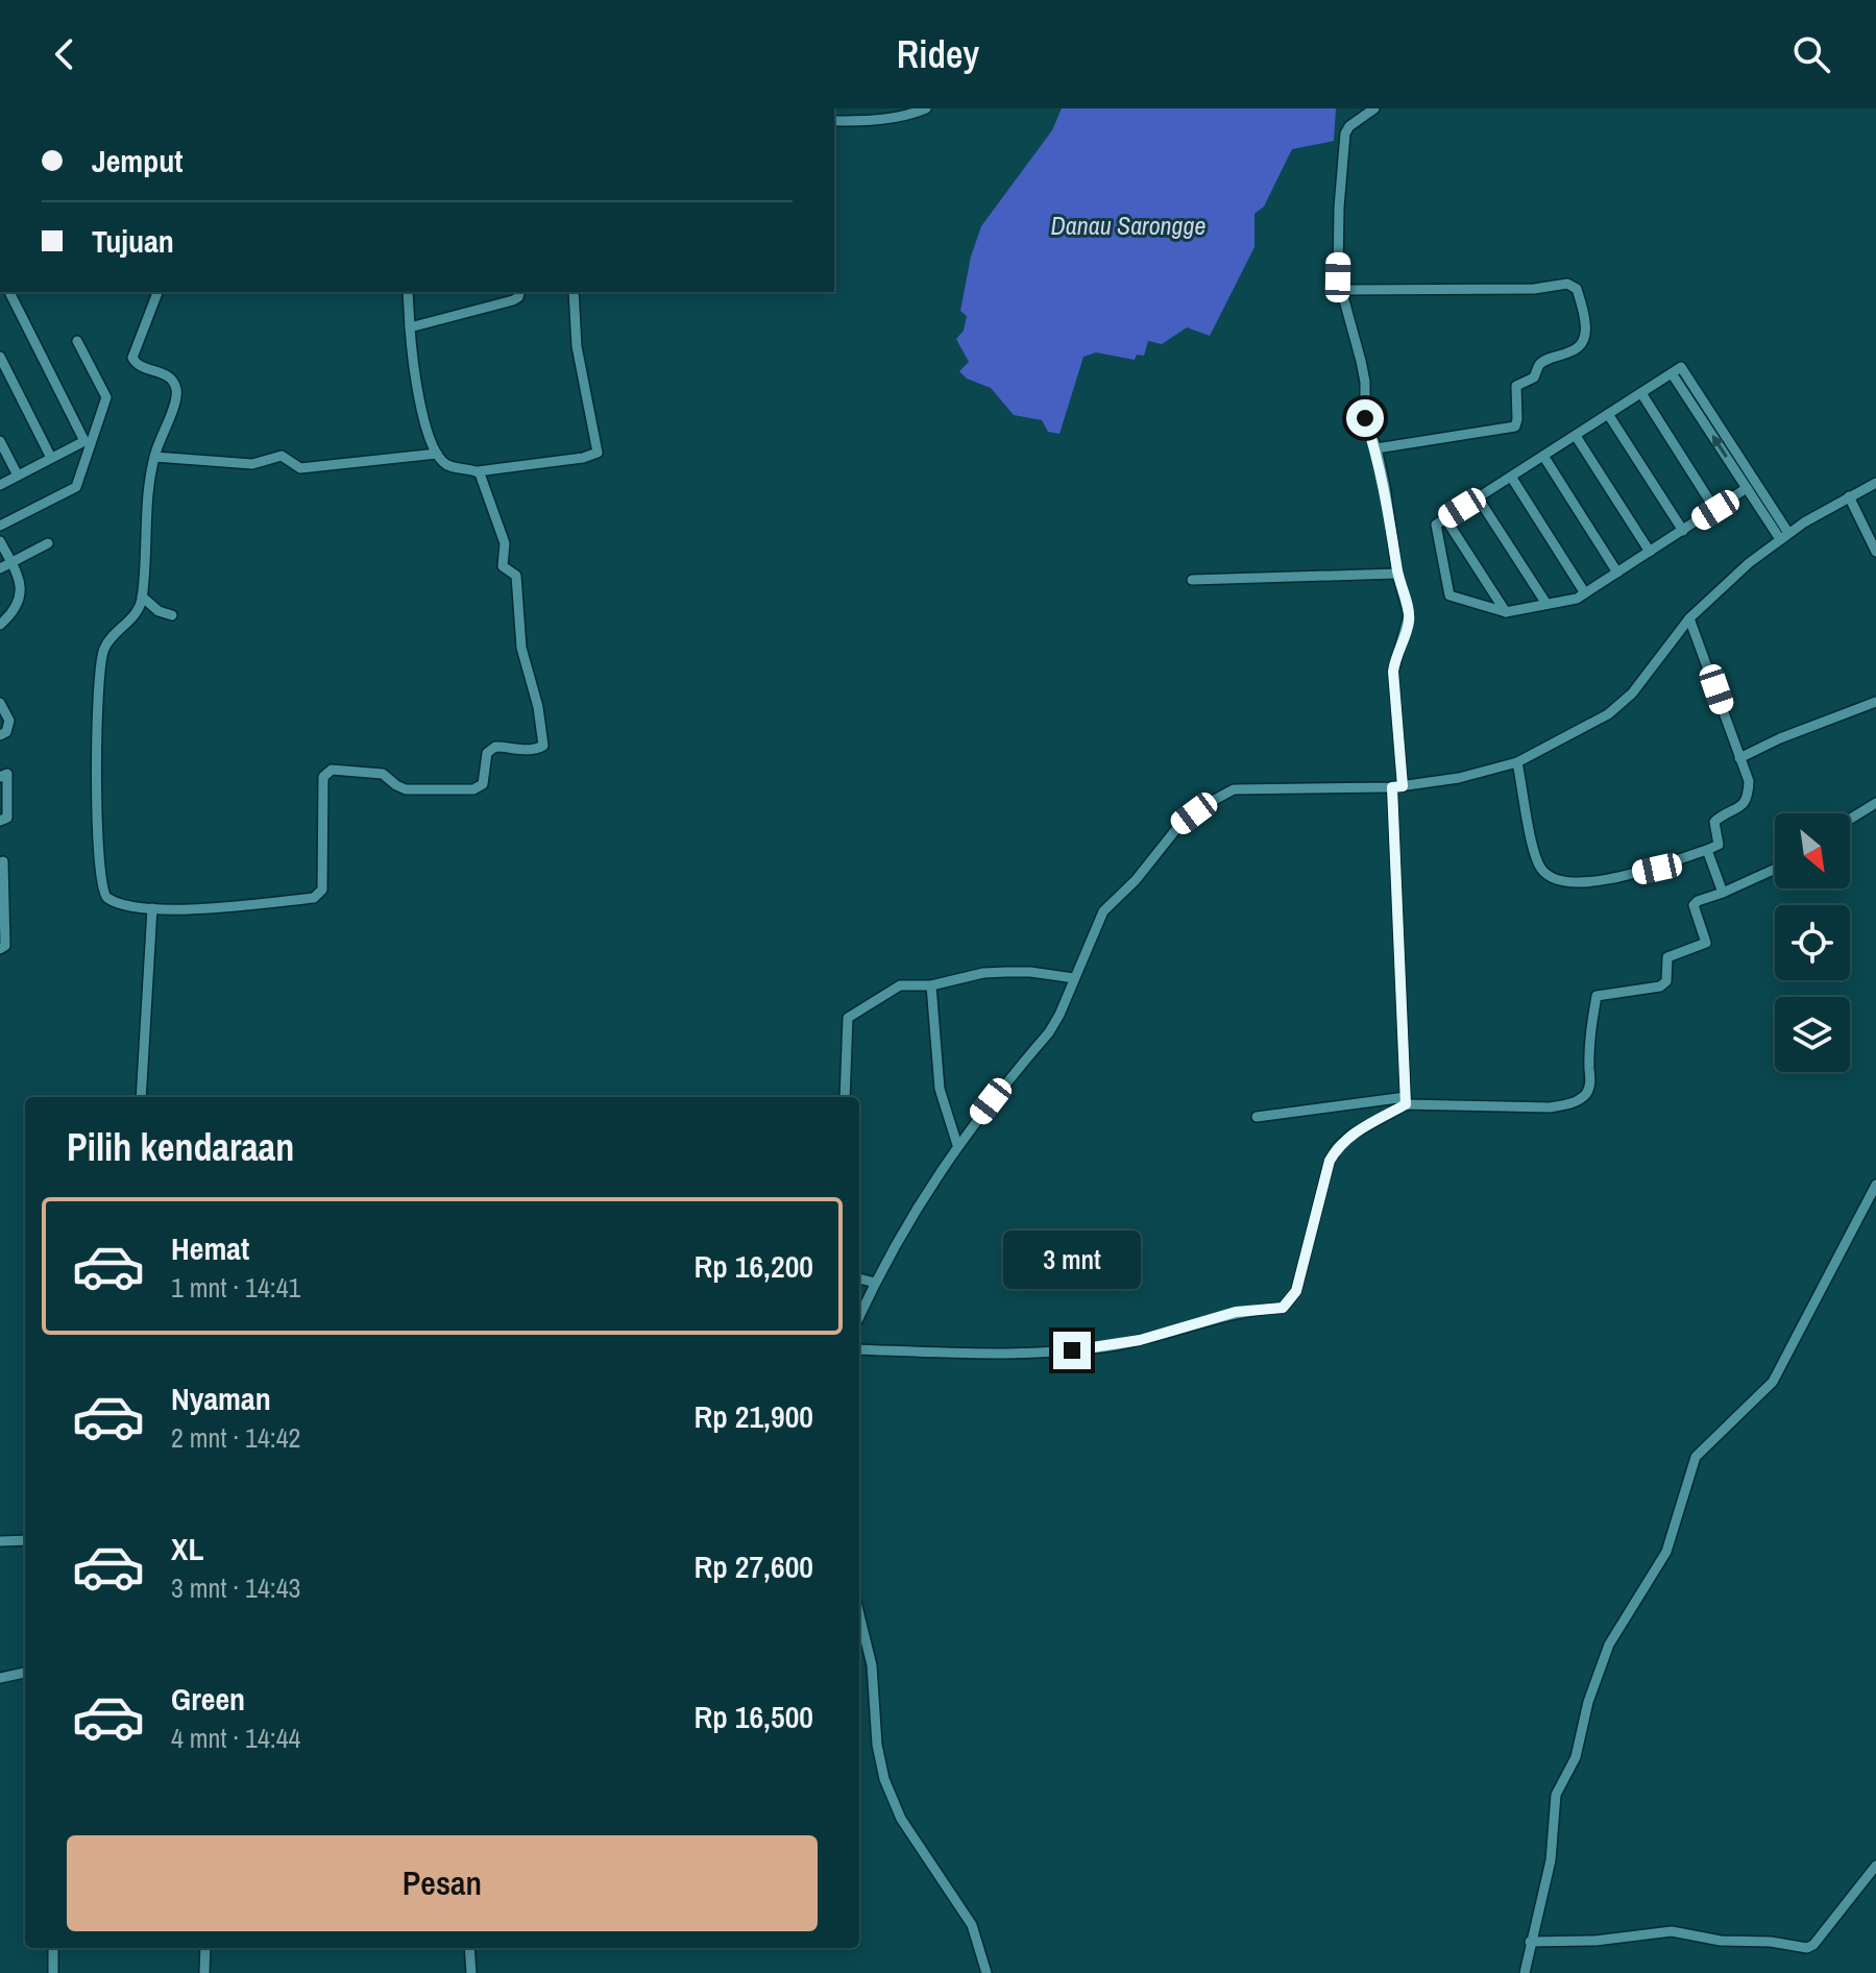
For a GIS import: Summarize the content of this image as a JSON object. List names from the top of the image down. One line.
{"water":["Danau Sarongge"],"north":"bottom right","page":{"header":"Ridey","banner":["Jemput","Tujuan"],"heading":"Pilih kendaraan","list":[{"name":"Hemat","note":"1 mnt · 14:41","value":"Rp 16,200"},{"name":"Nyaman","note":"2 mnt · 14:42","value":"Rp 21,900"},{"name":"XL","note":"3 mnt · 14:43","value":"Rp 27,600"},{"name":"Green","note":"4 mnt · 14:44","value":"Rp 16,500"}],"bubble":"3 mnt","buttons":"Pesan"}}
